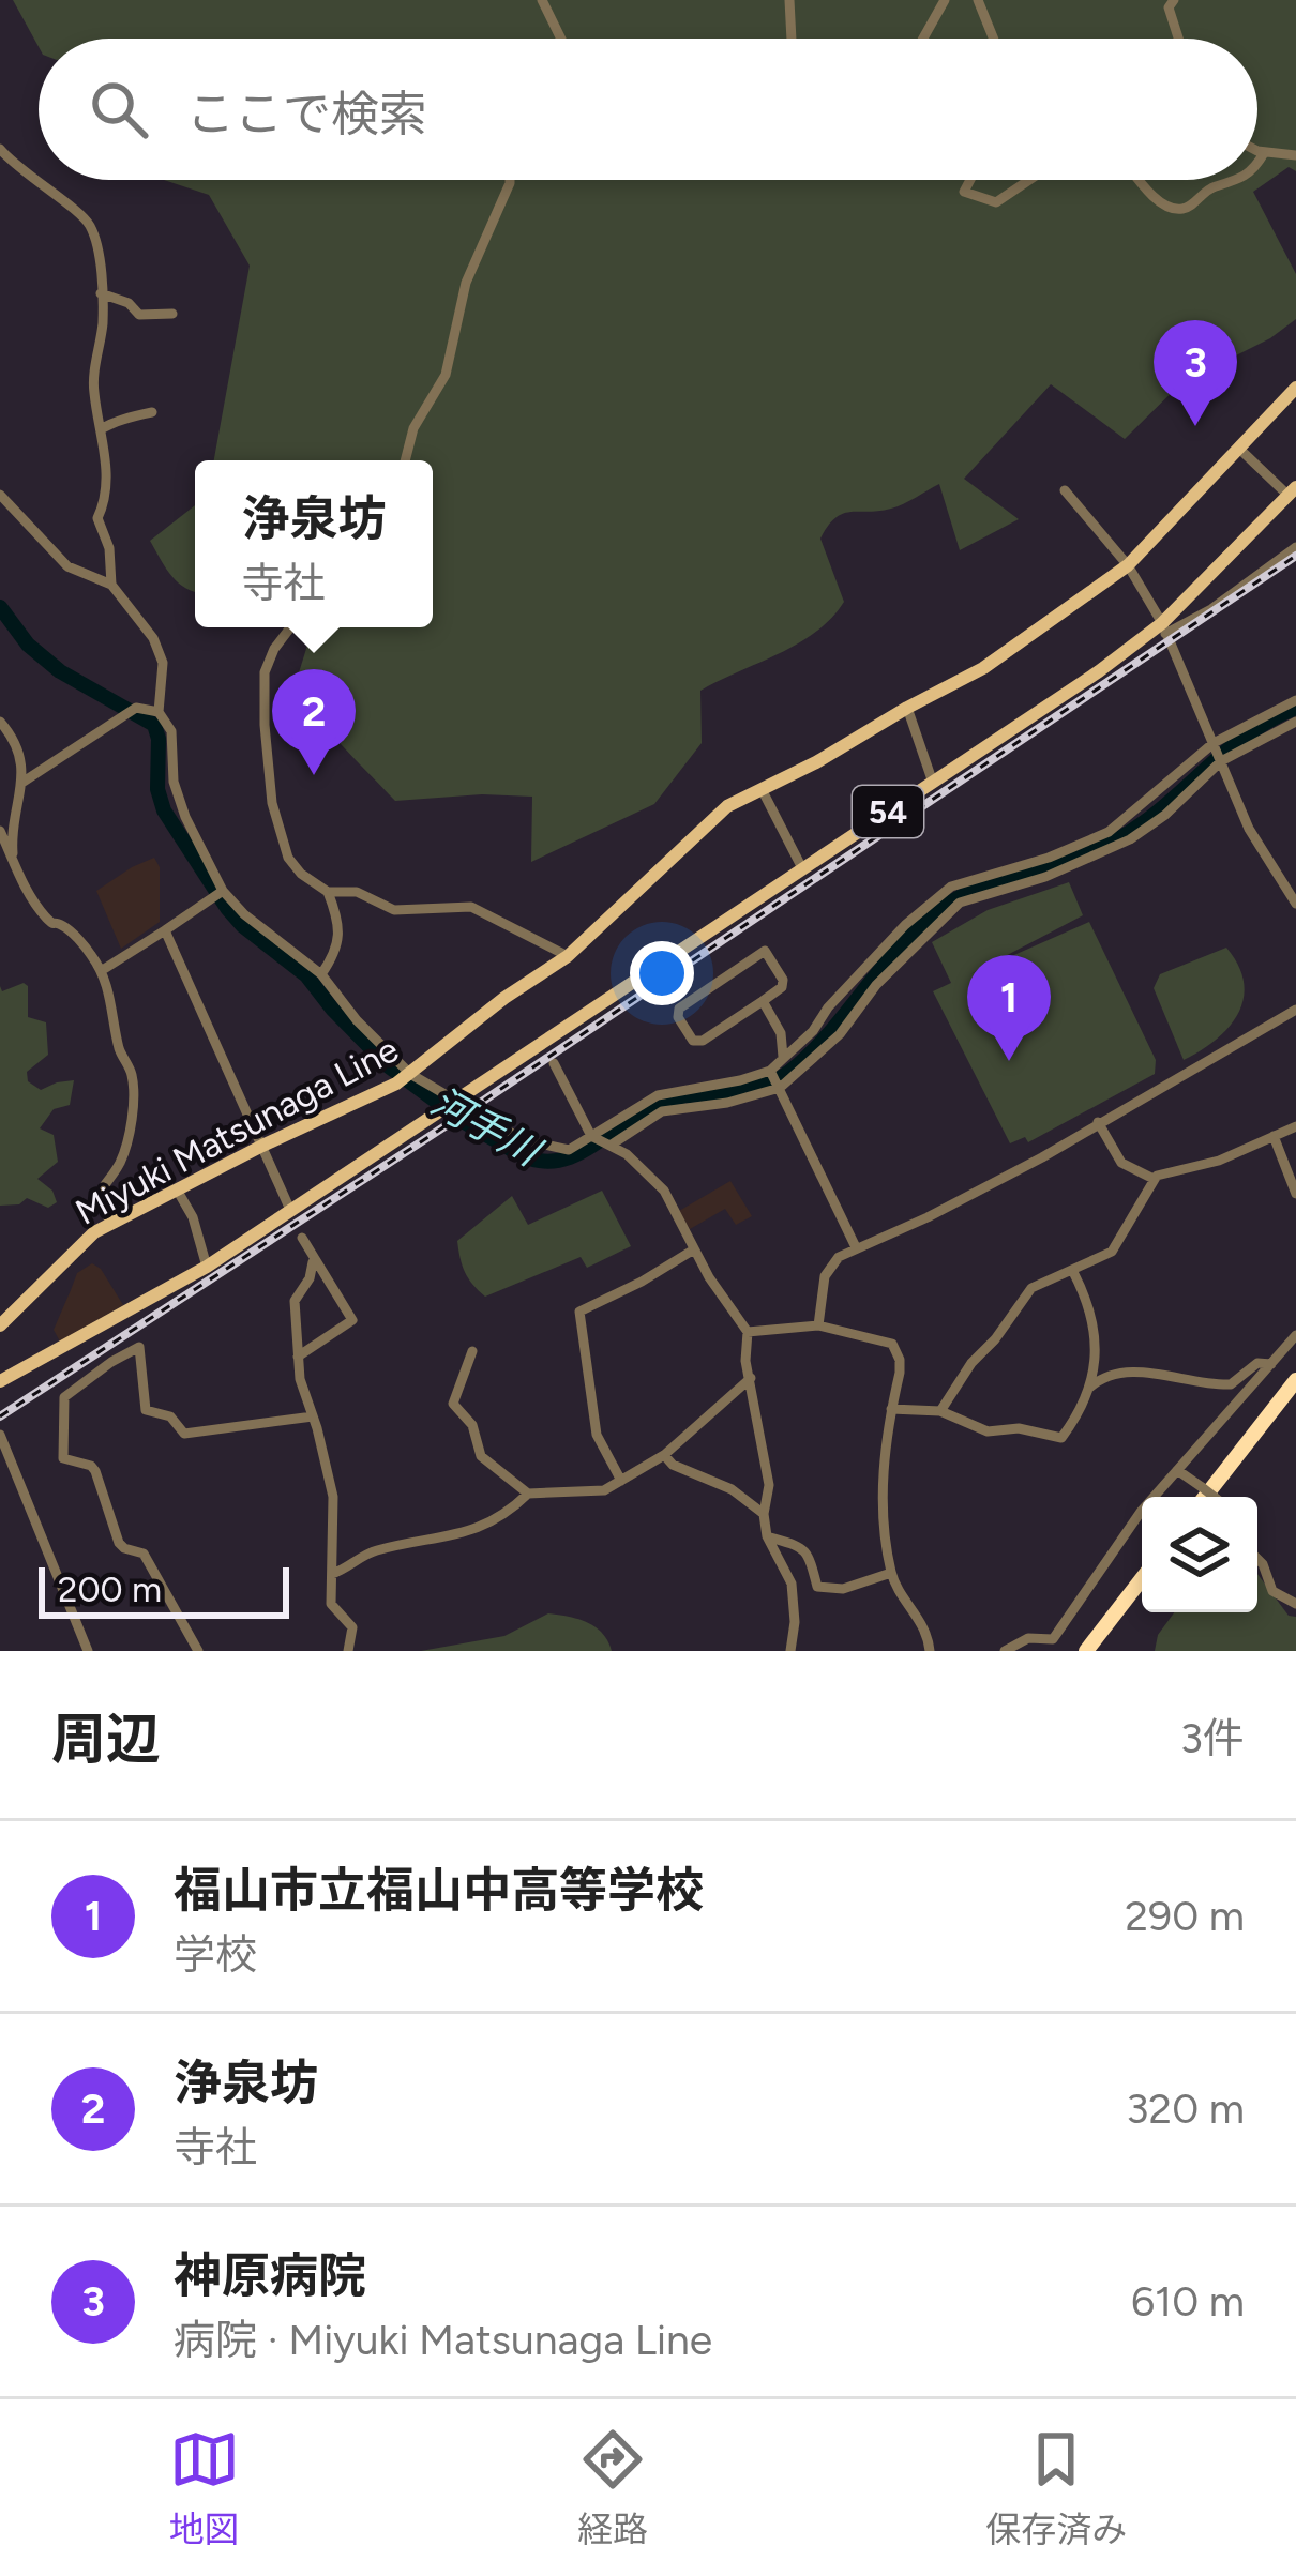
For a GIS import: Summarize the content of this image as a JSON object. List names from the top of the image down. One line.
{"streets":{"main road":["54","Miyuki Matsunaga Line"]},"water":["河手川"],"scale_bar":"200 m","page":{"search":"ここで検索","pins":["3","2","1"],"popup":["浄泉坊","寺社"],"scale":"200 m","heading":["周辺","3件"],"list":[{"mark":"1","name":"福山市立福山中高等学校","note":"学校","value":"290 m"},{"mark":"2","name":"浄泉坊","note":"寺社","value":"320 m"},{"mark":"3","name":"神原病院","note":"病院 · Miyuki Matsunaga Line","value":"610 m"}],"nav":["地図","経路","保存済み"]}}
